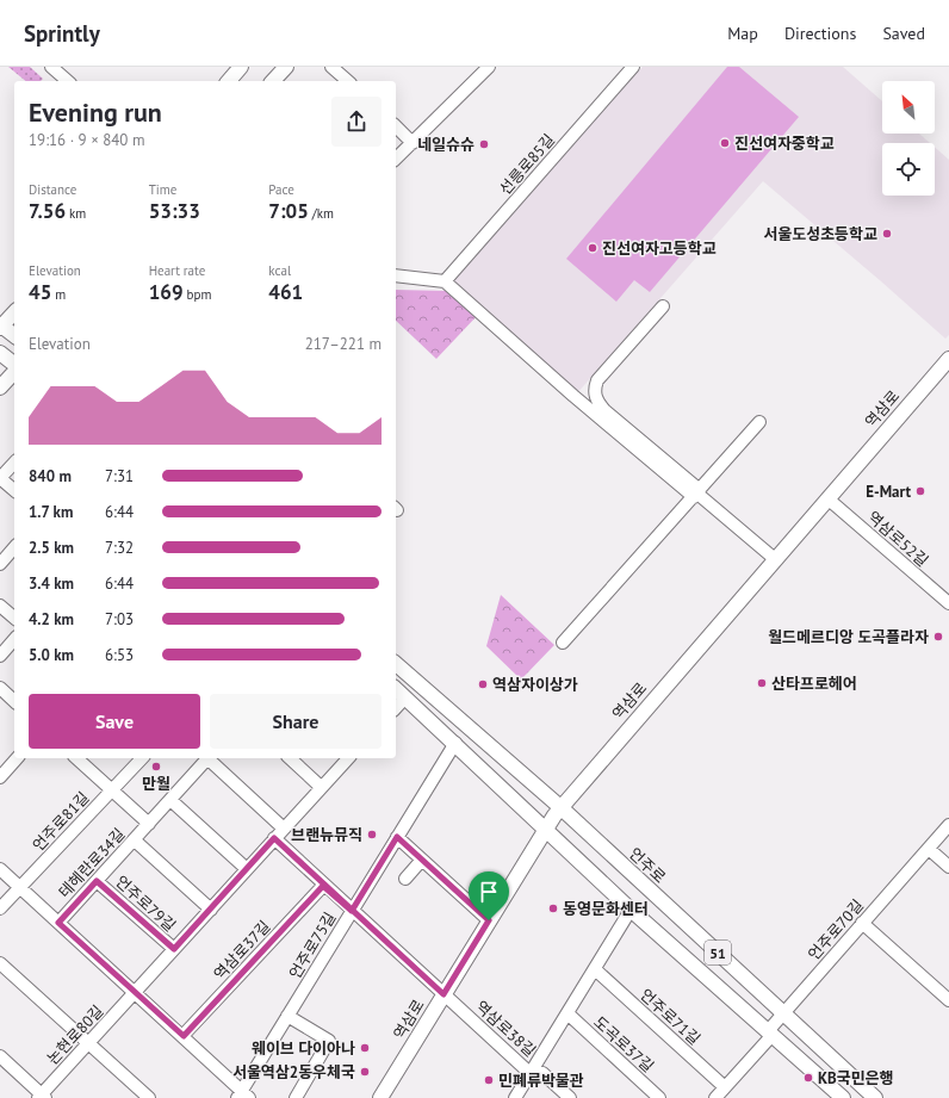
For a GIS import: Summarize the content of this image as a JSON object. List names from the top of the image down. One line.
{"streets":{"main road":["역삼로","언주로","51"],"street":["선릉로85길","역삼로52길","언주로81길","테헤란로34길","언주로79길","언주로70길","언주로75길","역삼로37길","언주로71길","역삼로38길","논현로80길","도곡로37길"]},"crossings":[["역삼로","역삼로52길"],["역삼로","언주로"],["역삼로","51"],["역삼로","역삼로38길"],["언주로81길","테헤란로34길"],["테헤란로34길","언주로79길"],["테헤란로34길","언주로75길"],["테헤란로34길","역삼로37길"],["테헤란로34길","논현로80길"],["언주로","언주로70길"],["언주로79길","논현로80길"],["언주로70길","51"],["언주로70길","언주로71길"],["언주로75길","51"]],"places":["진선여자중학교","네일슈슈","서울도성초등학교","진선여자고등학교","E-Mart","월드메르디앙 도곡플라자","산타프로헤어","역삼자이상가","만월","브랜뉴뮤직","동영문화센터","웨이브 다이아나","서울역삼2동우체국","KB국민은행","민폐류박물관"],"north":"top left","page":{"header":"Sprintly","nav":["Map","Directions","Saved"],"heading":["Evening run","19:16 · 9 × 840 m"],"stats":[["Distance","7.56 km"],["Time","53:33"],["Pace","7:05 /km"],["Elevation","45 m"],["Heart rate","169 bpm"],["kcal","461"]],"chart":["Elevation","217–221 m"],"list":[{"name":"840 m","note":"7:31"},{"name":"1.7 km","note":"6:44"},{"name":"2.5 km","note":"7:32"},{"name":"3.4 km","note":"6:44"},{"name":"4.2 km","note":"7:03"},{"name":"5.0 km","note":"6:53"}],"buttons":["Save","Share"]}}
